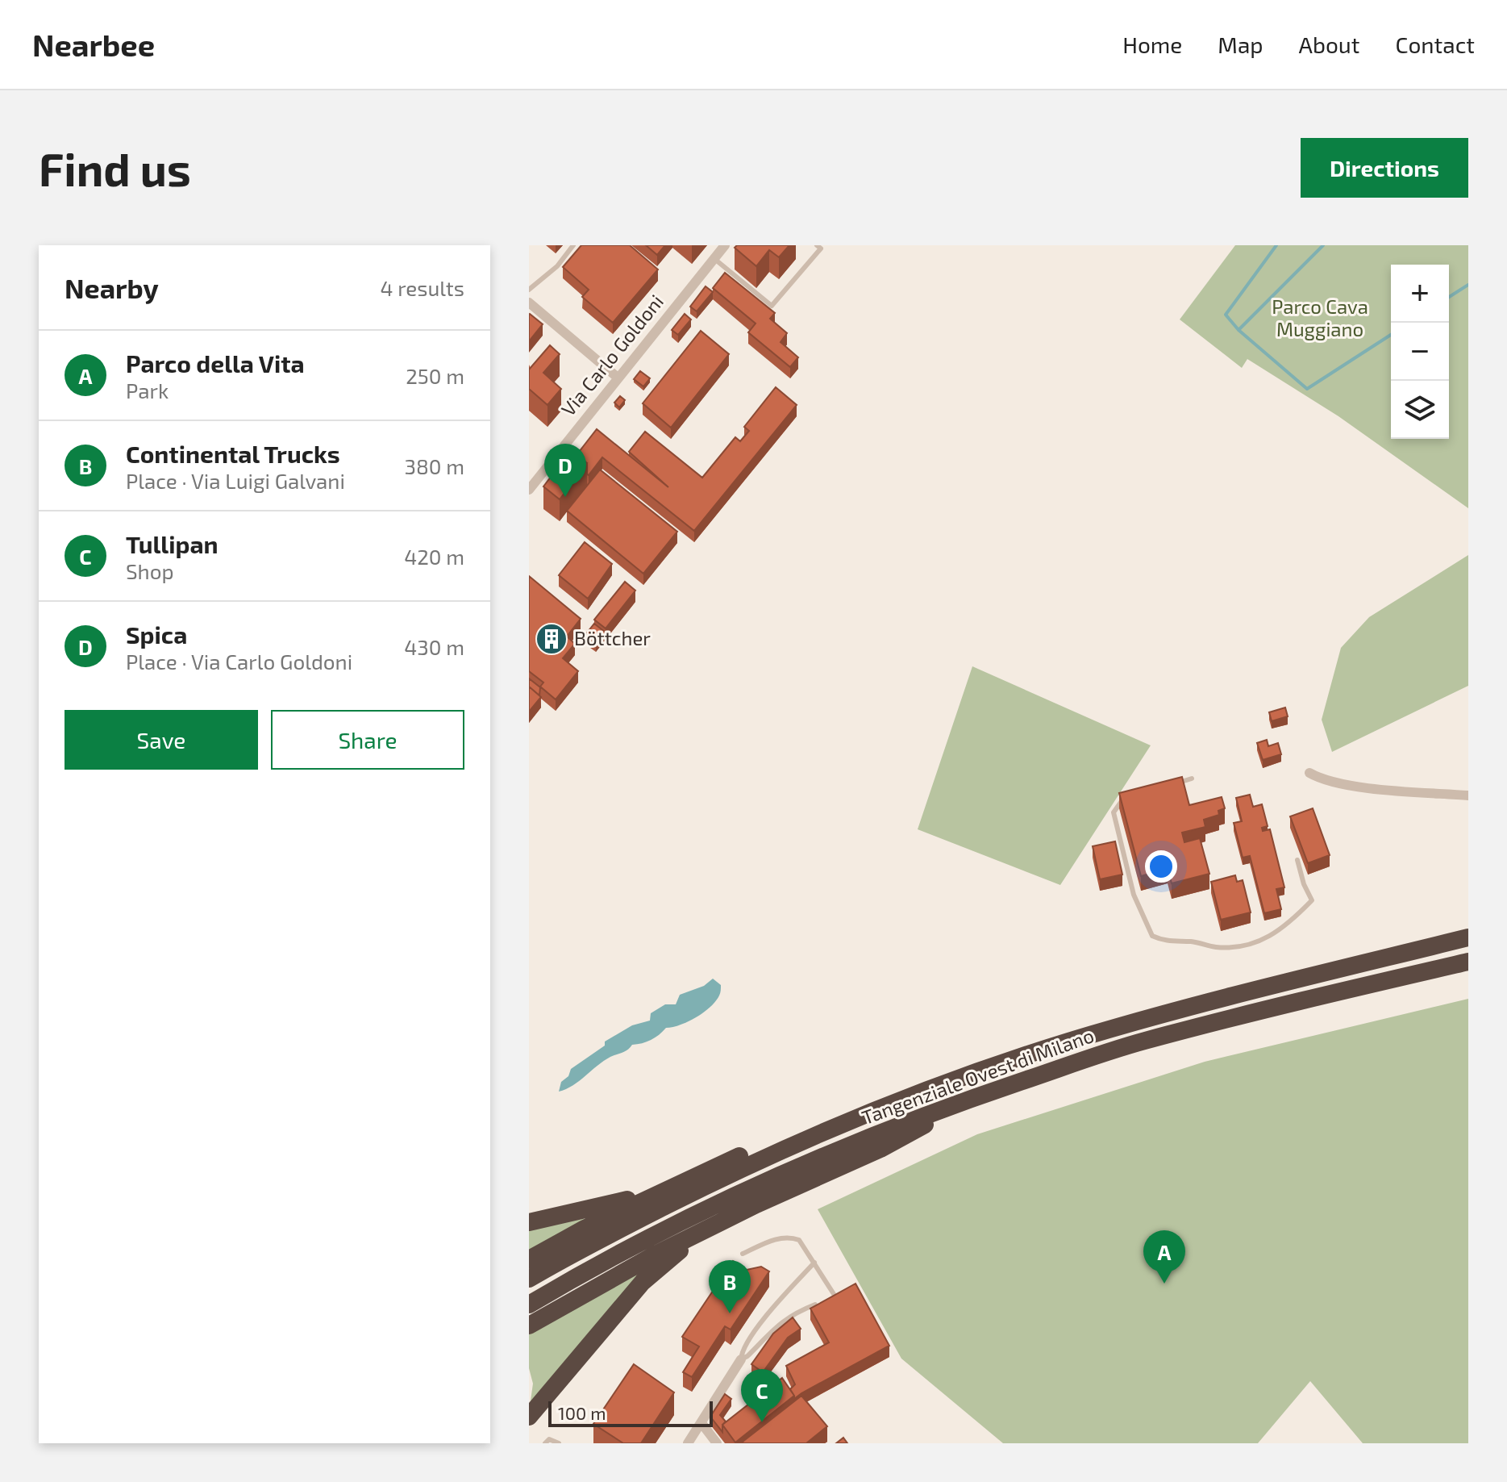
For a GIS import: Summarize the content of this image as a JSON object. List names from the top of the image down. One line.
{"streets":{"highway":["Tangenziale Ovest di Milano"],"street":["Via Carlo Goldoni"]},"parks":["Parco Cava Muggiano"],"places":{"building":["Böttcher"]},"scale_bar":"100 m","page":{"header":"Nearbee","nav":["Home","Map","About","Contact"],"buttons":["Directions",["Save","Share"]],"title":"Find us","heading":["Nearby","4 results"],"map_buttons":["+","−"],"list":[{"mark":"A","name":"Parco della Vita","note":"Park","value":"250 m"},{"mark":"B","name":"Continental Trucks","note":"Place · Via Luigi Galvani","value":"380 m"},{"mark":"C","name":"Tullipan","note":"Shop","value":"420 m"},{"mark":"D","name":"Spica","note":"Place · Via Carlo Goldoni","value":"430 m"}],"pins":["D","A","B","C"],"scale":"100 m"}}
